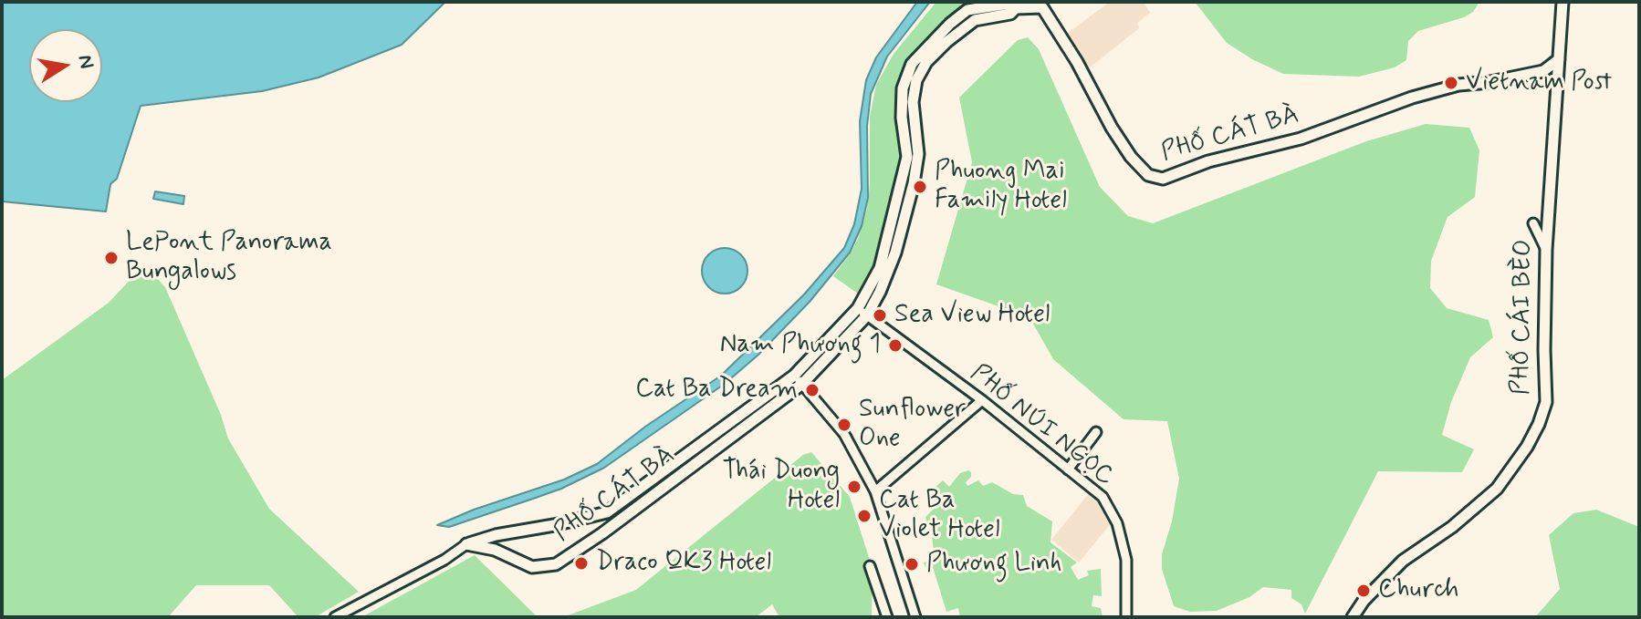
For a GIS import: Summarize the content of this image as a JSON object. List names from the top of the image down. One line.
{"streets":{"main road":["PHỐ CÁT BÀ","PHỐ CÁI BÈO"],"street":["PHỐ NÚI NGỌC"]},"crossings":[["PHỐ CÁT BÀ","PHỐ CÁI BÈO"],["PHỐ CÁT BÀ","PHỐ NÚI NGỌC"]],"places":["Vietnam Post","Phuong Mai Family Hotel","LePont Panorama Bungalows","Sea View Hotel","Nam Phương 1","Cat Ba Dream","Sunflower One","Thái Duong Hotel","Cat Ba Violet Hotel","Draco QK3 Hotel","Phương Linh","Church"],"north":"right"}
